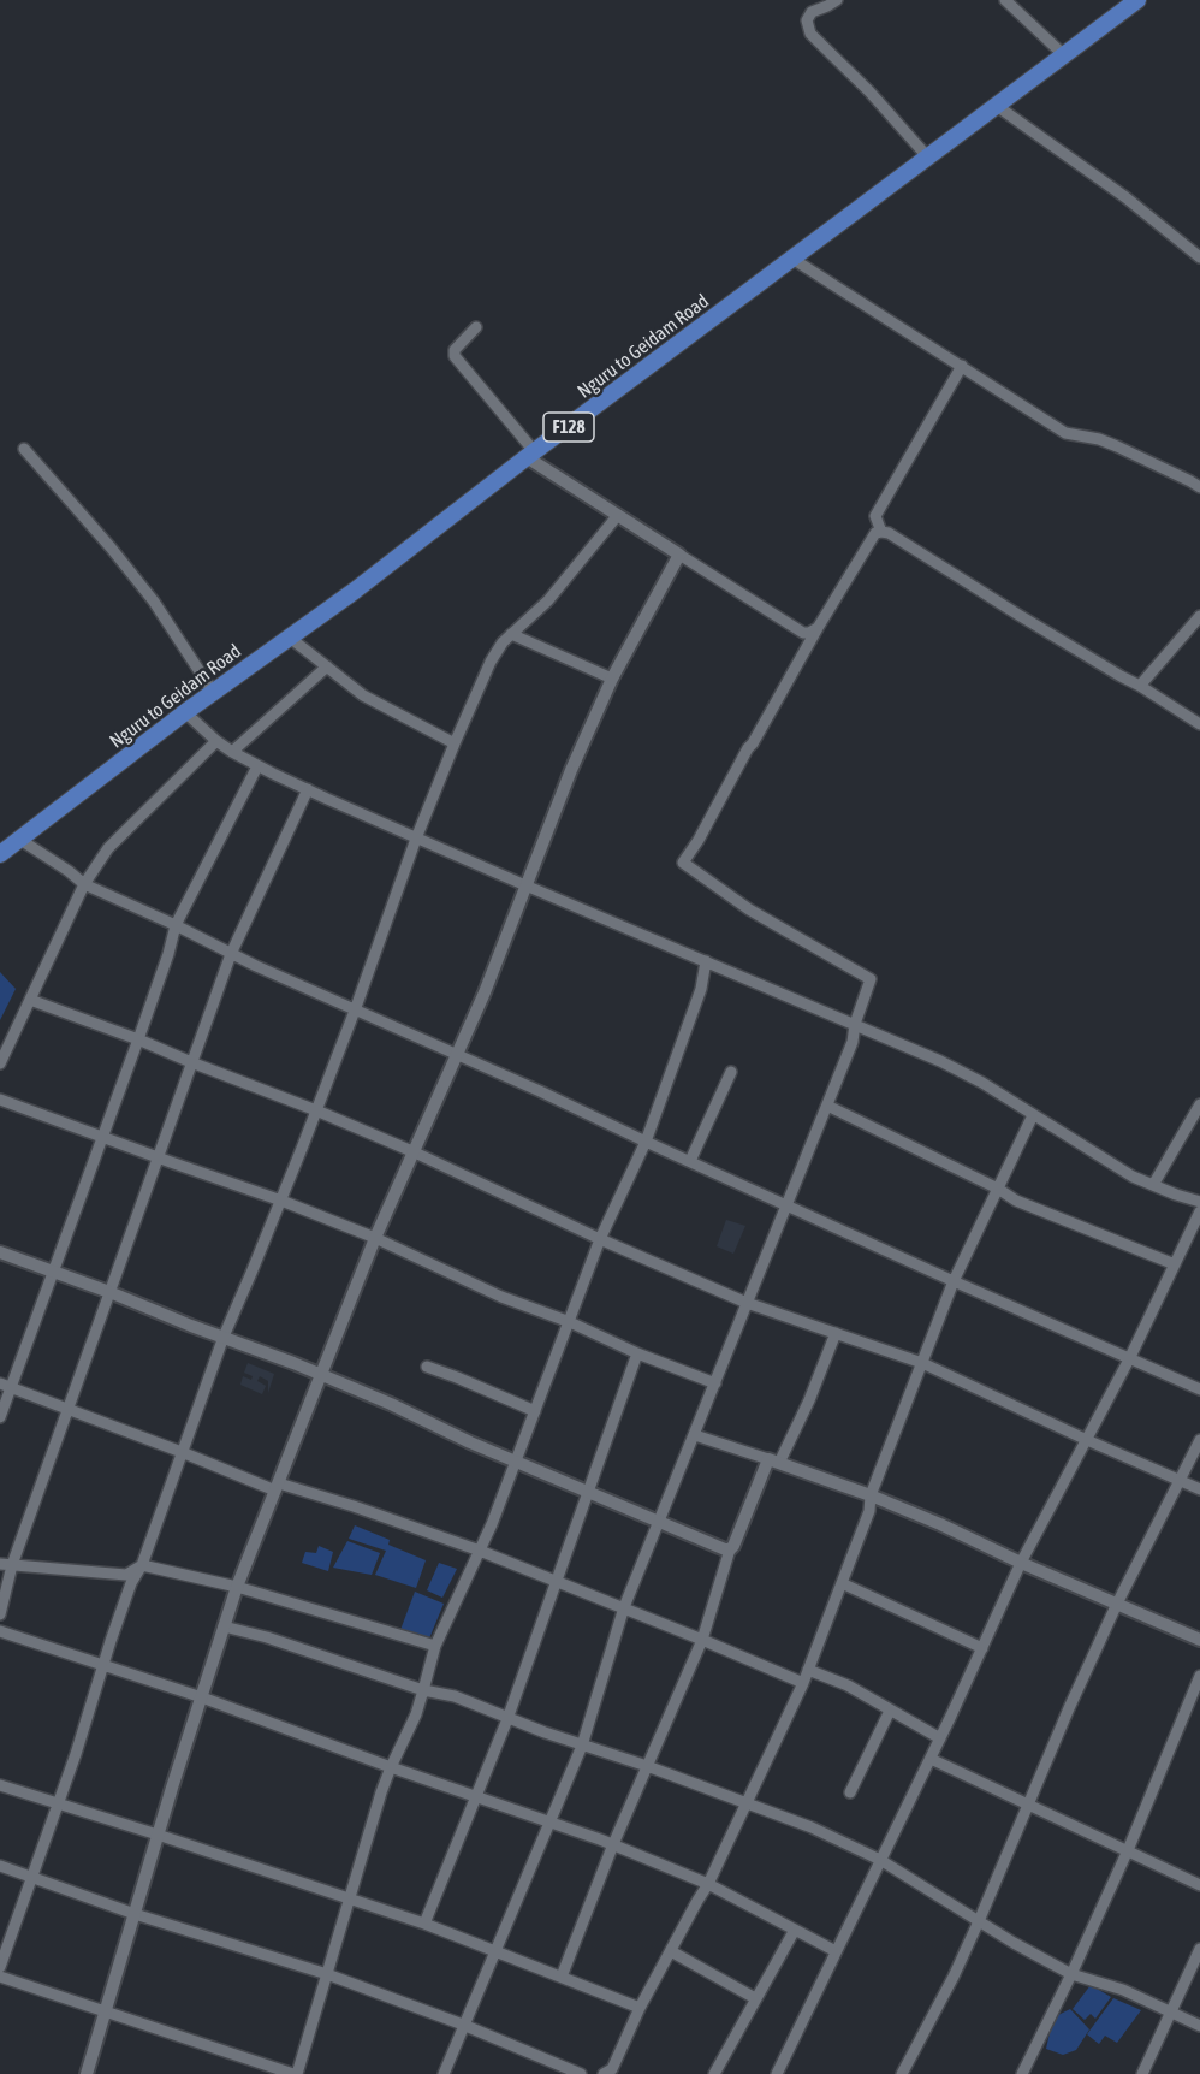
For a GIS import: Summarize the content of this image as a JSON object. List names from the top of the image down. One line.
{"streets":{"main road":["Nguru to Geidam Road","F128"]}}
